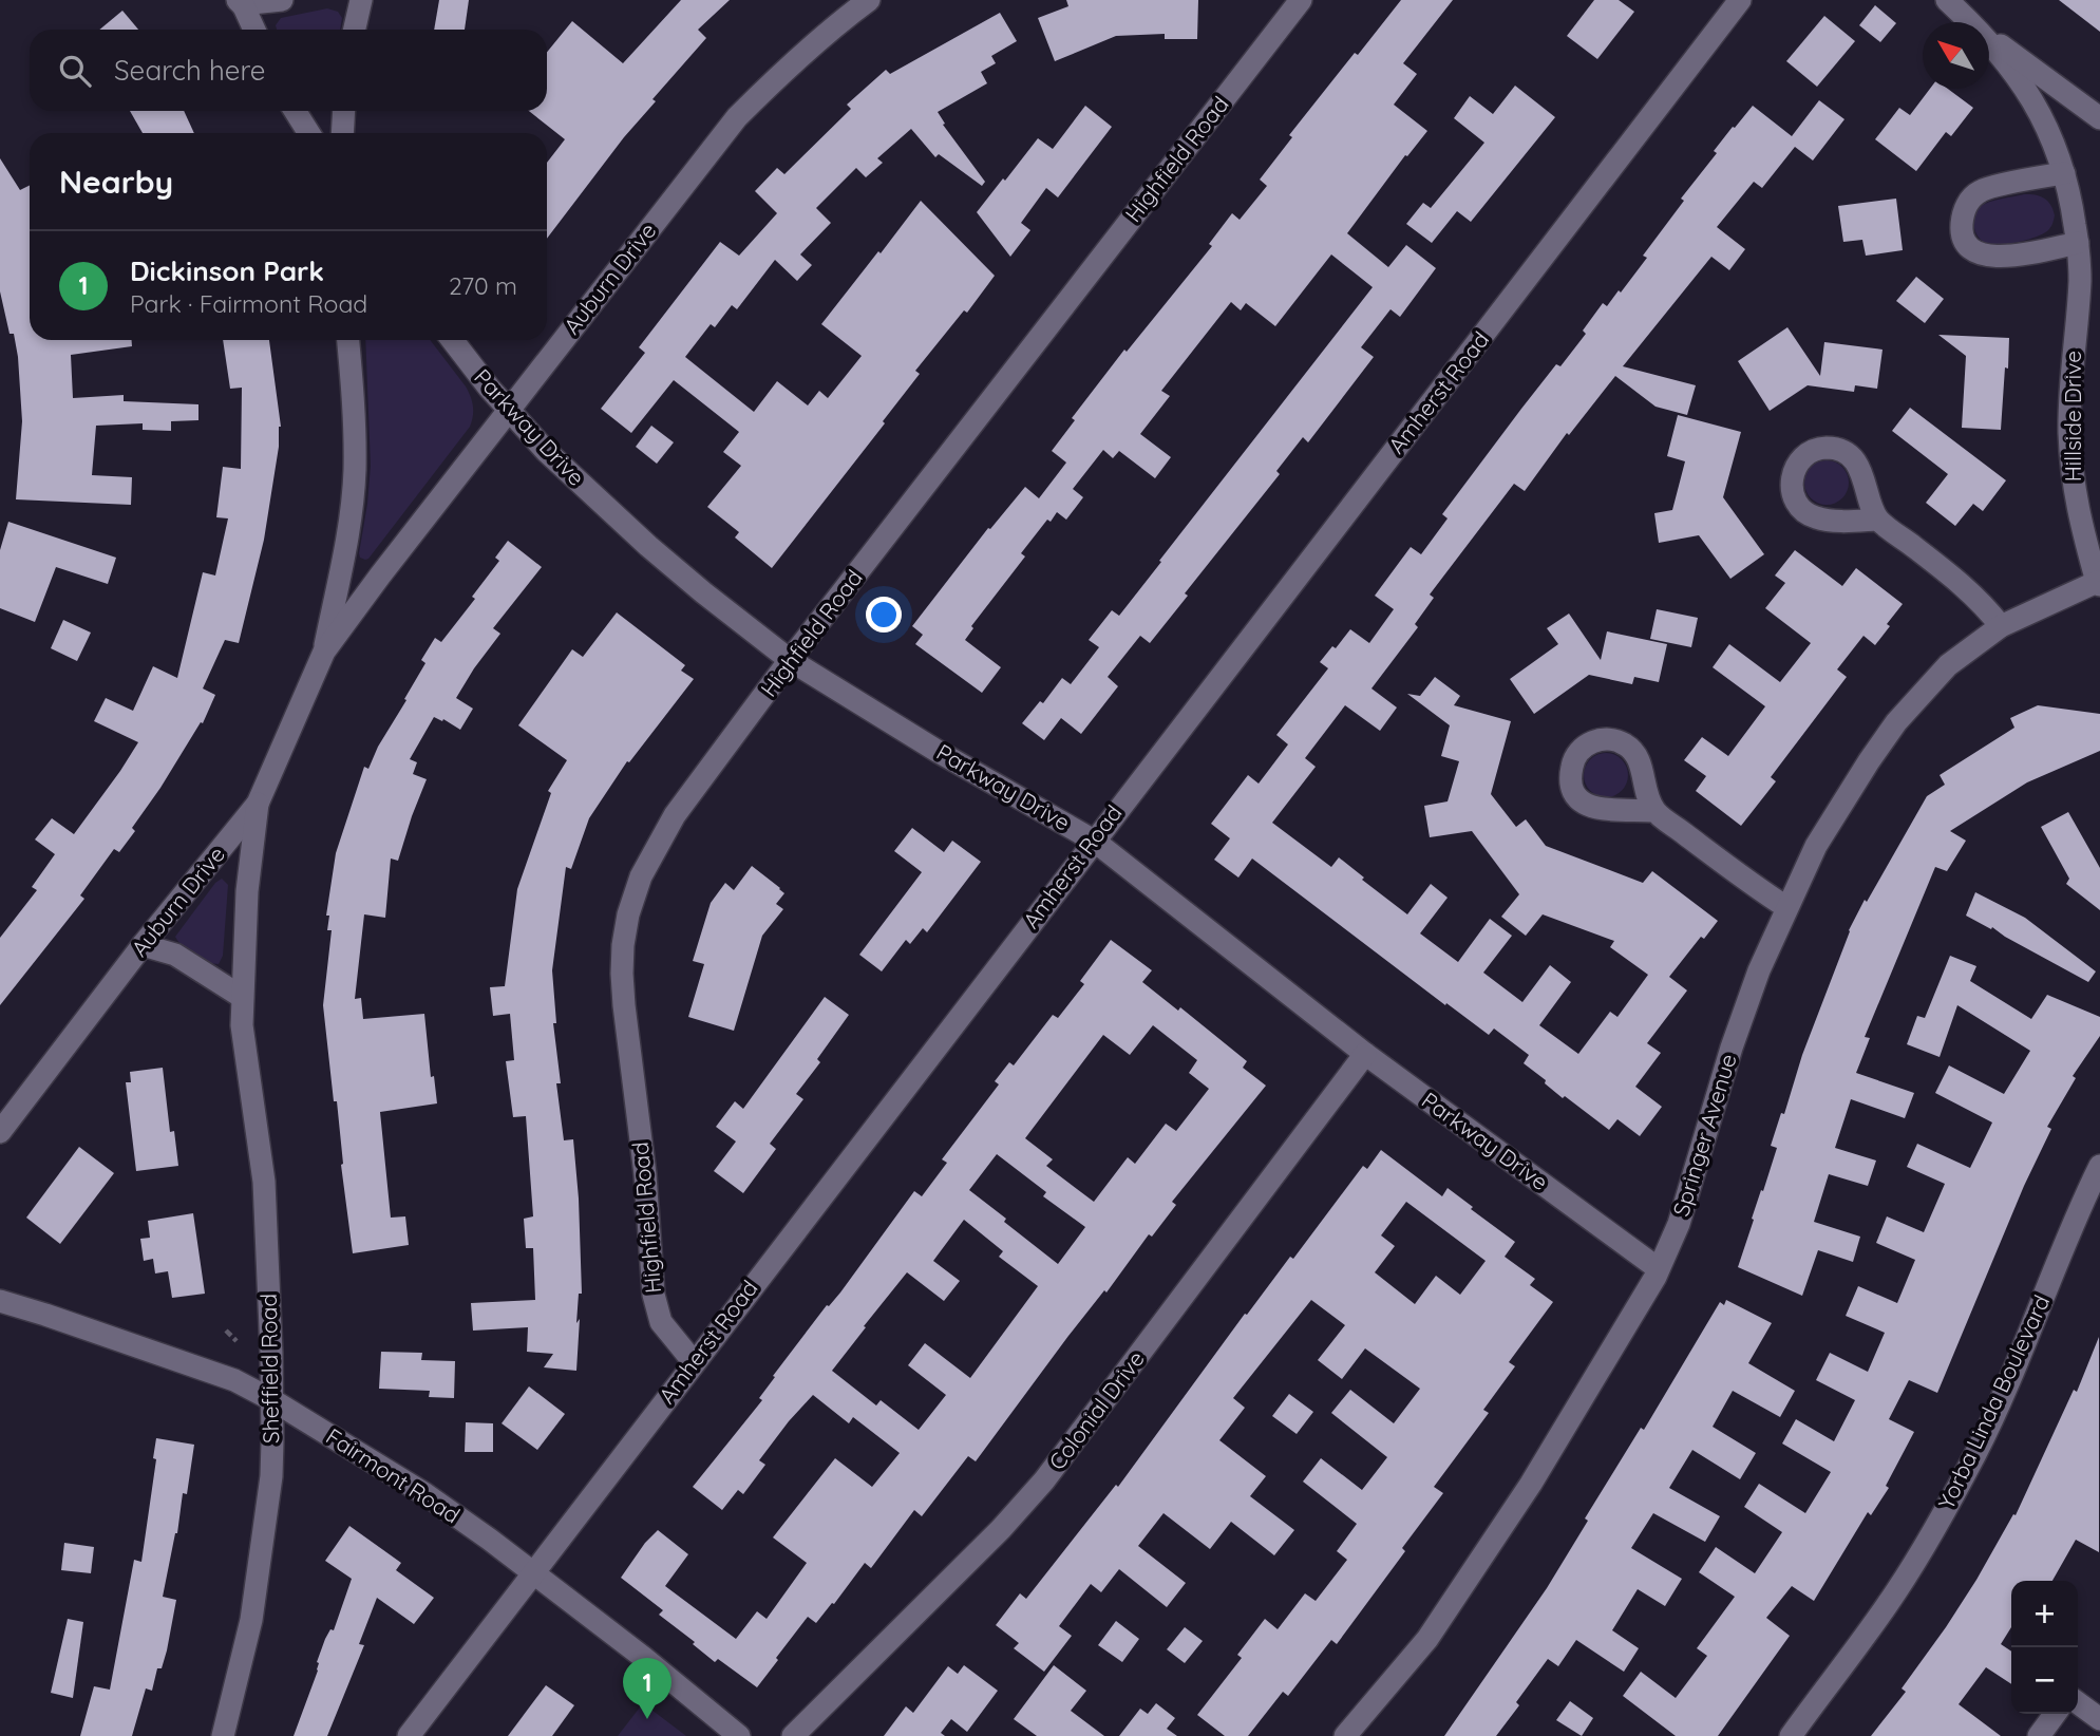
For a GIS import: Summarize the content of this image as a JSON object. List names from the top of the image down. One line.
{"streets":{"street":["Highfield Road","Auburn Drive","Amherst Road","Hillside Drive","Parkway Drive","Springer Avenue","Sheffield Road","Yorba Linda Boulevard","Colonial Drive","Fairmont Road"]},"crossings":[["Highfield Road","Amherst Road"],["Highfield Road","Parkway Drive"],["Auburn Drive","Parkway Drive"],["Auburn Drive","Sheffield Road"],["Amherst Road","Parkway Drive"],["Amherst Road","Fairmont Road"],["Hillside Drive","Springer Avenue"],["Parkway Drive","Springer Avenue"],["Parkway Drive","Colonial Drive"],["Sheffield Road","Fairmont Road"]],"north":"top left","page":{"search":"Search here","heading":"Nearby","list":[{"mark":"1","name":"Dickinson Park","note":"Park · Fairmont Road","value":"270 m"}],"map_buttons":["+","−"],"pins":"1"}}
